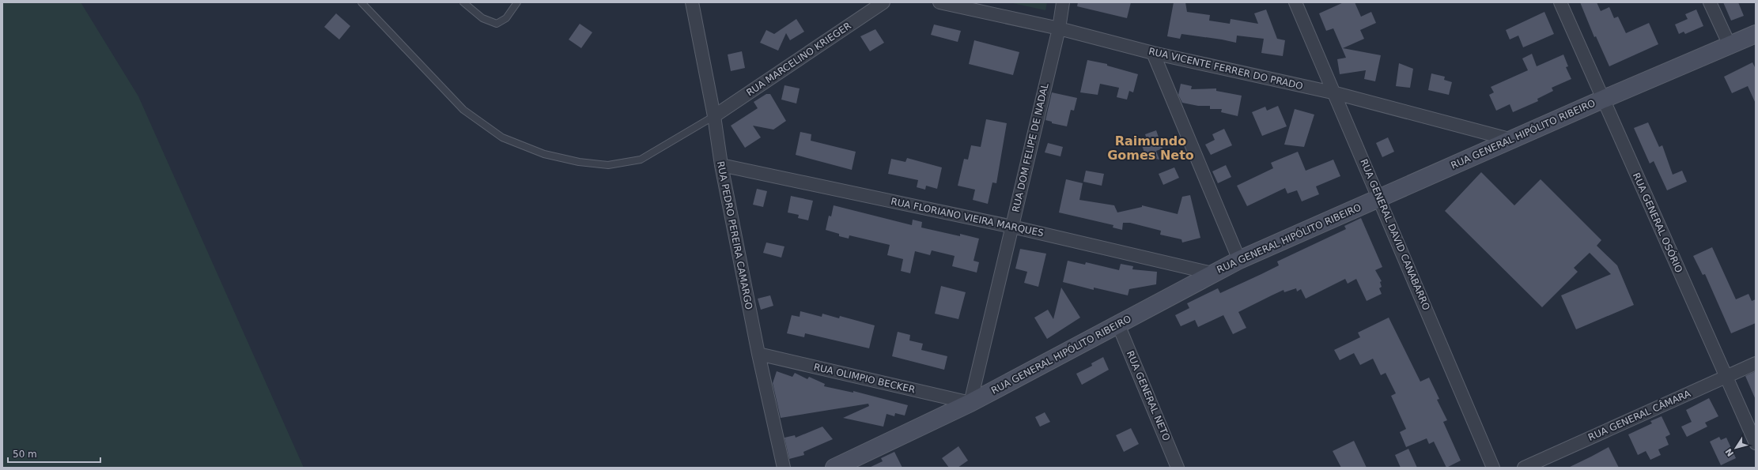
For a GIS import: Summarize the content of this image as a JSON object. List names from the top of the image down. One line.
{"streets":{"street":["RUA MARCELINO KRIEGER","RUA VICENTE FERRER DO PRADO","RUA GENERAL HIPÓLITO RIBEIRO","RUA DOM FELIPE DE NADAL","RUA FLORIANO VIEIRA MARQUES","RUA GENERAL OSÓRIO","RUA GENERAL DAVID CANABARRO","RUA PEDRO PEREIRA CAMARGO","RUA OLIMPIO BECKER","RUA GENERAL NETO","RUA GENERAL CÂMARA"]},"crossings":[["RUA MARCELINO KRIEGER","RUA PEDRO PEREIRA CAMARGO"],["RUA VICENTE FERRER DO PRADO","RUA GENERAL HIPÓLITO RIBEIRO"],["RUA VICENTE FERRER DO PRADO","RUA DOM FELIPE DE NADAL"],["RUA VICENTE FERRER DO PRADO","RUA GENERAL DAVID CANABARRO"],["RUA GENERAL HIPÓLITO RIBEIRO","RUA DOM FELIPE DE NADAL"],["RUA GENERAL HIPÓLITO RIBEIRO","RUA FLORIANO VIEIRA MARQUES"],["RUA GENERAL HIPÓLITO RIBEIRO","RUA GENERAL OSÓRIO"],["RUA GENERAL HIPÓLITO RIBEIRO","RUA GENERAL DAVID CANABARRO"],["RUA GENERAL HIPÓLITO RIBEIRO","RUA OLIMPIO BECKER"],["RUA GENERAL HIPÓLITO RIBEIRO","RUA GENERAL NETO"],["RUA DOM FELIPE DE NADAL","RUA FLORIANO VIEIRA MARQUES"],["RUA DOM FELIPE DE NADAL","RUA OLIMPIO BECKER"],["RUA FLORIANO VIEIRA MARQUES","RUA PEDRO PEREIRA CAMARGO"],["RUA GENERAL OSÓRIO","RUA GENERAL CÂMARA"],["RUA PEDRO PEREIRA CAMARGO","RUA OLIMPIO BECKER"]],"districts":["Raimundo Gomes Neto"],"scale_bar":"50 m","north":"bottom left"}
